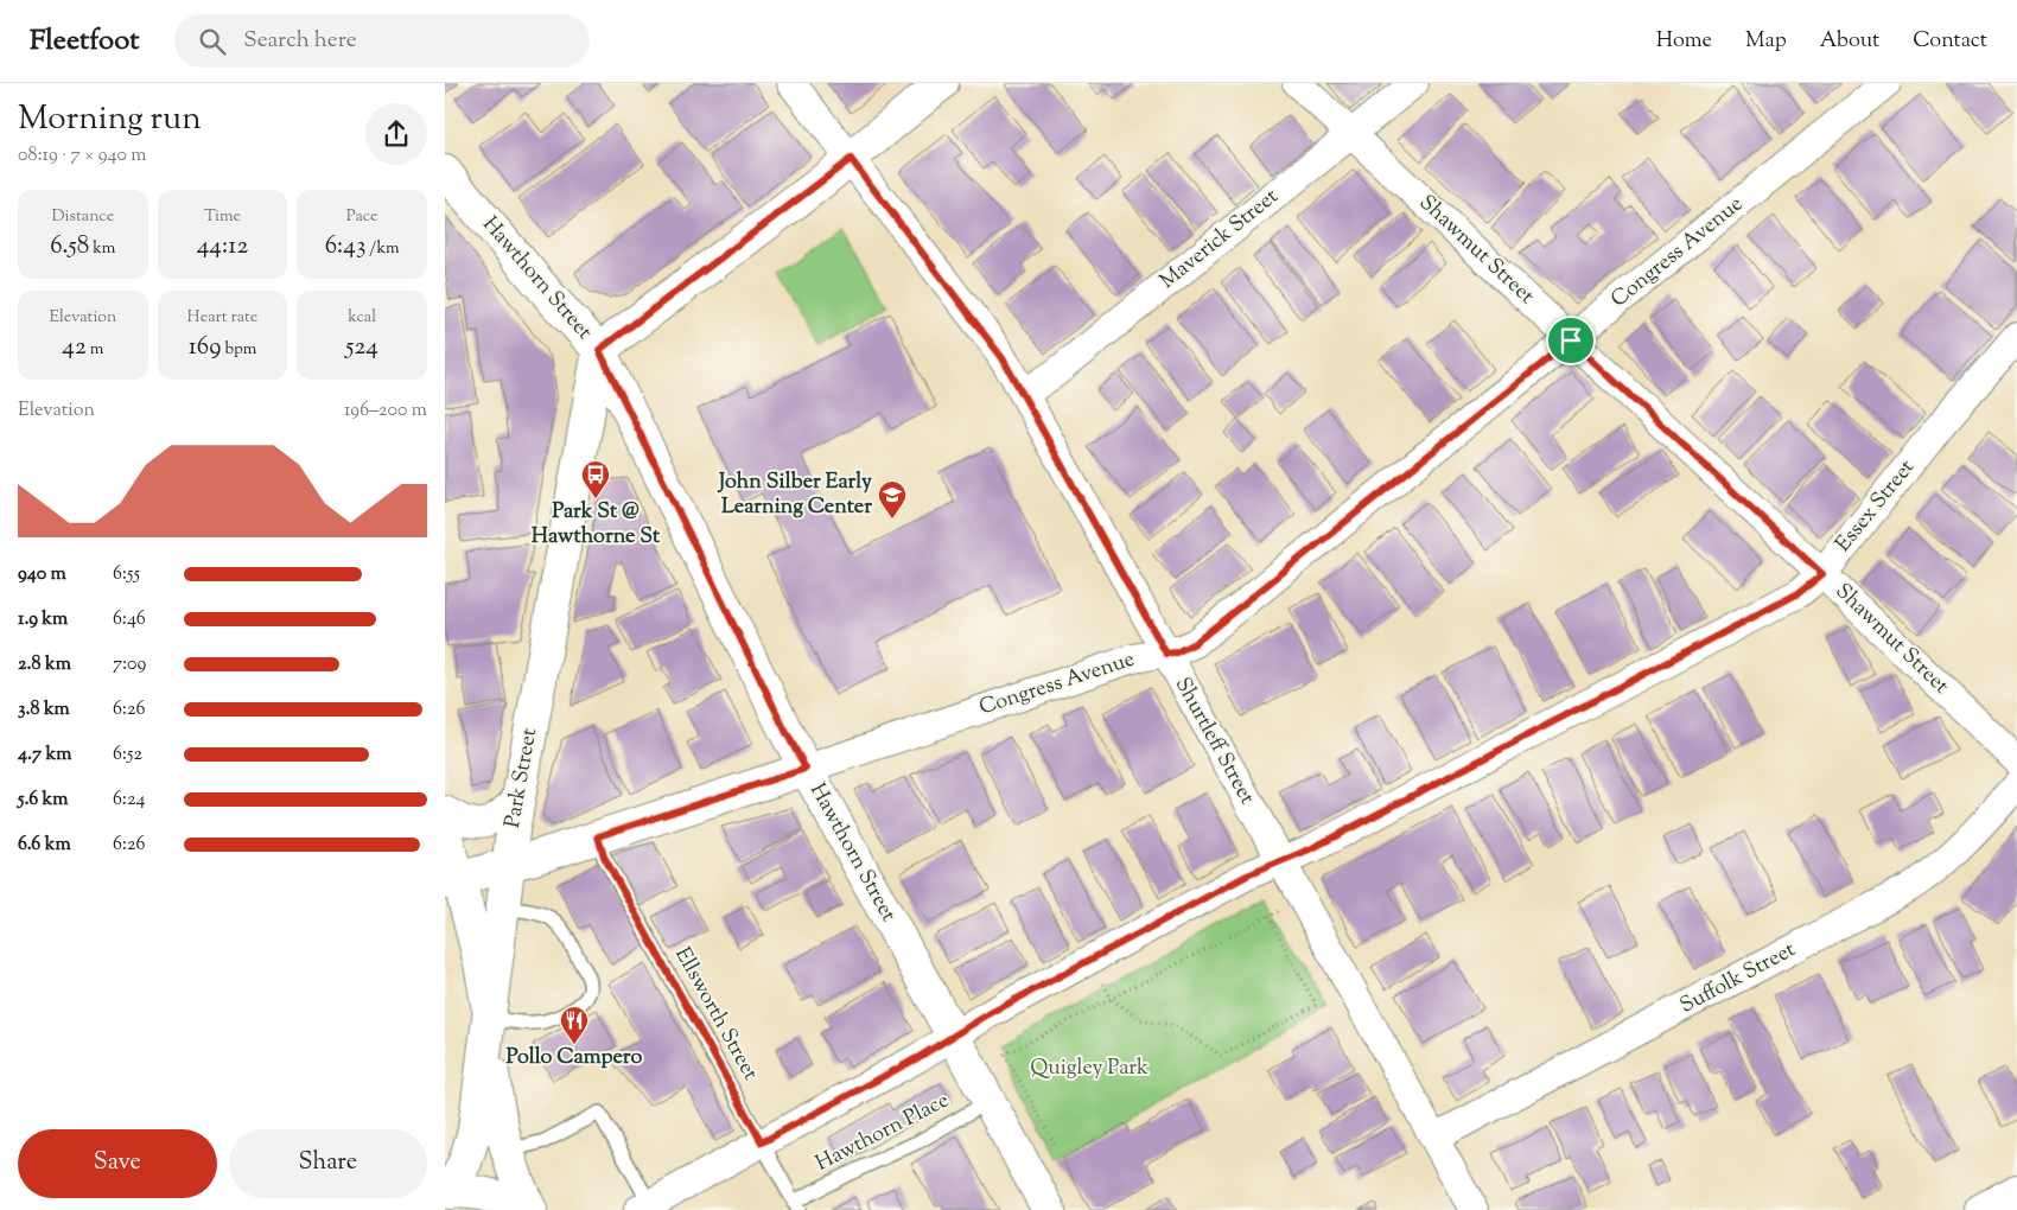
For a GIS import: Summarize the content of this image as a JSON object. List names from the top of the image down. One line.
{"streets":{"street":["Maverick Street","Shawmut Street","Congress Avenue","Hawthorn Street","Essex Street","Shurtleff Street","Park Street","Suffolk Street"],"lane":["Ellsworth Street","Hawthorn Place"]},"crossings":[["Maverick Street","Shawmut Street"],["Maverick Street","Shurtleff Street"],["Shawmut Street","Congress Avenue"],["Shawmut Street","Essex Street"],["Congress Avenue","Hawthorn Street"],["Congress Avenue","Shurtleff Street"],["Congress Avenue","Park Street"],["Congress Avenue","Ellsworth Street"],["Hawthorn Street","Essex Street"],["Hawthorn Street","Park Street"],["Hawthorn Street","Hawthorn Place"],["Essex Street","Shurtleff Street"],["Essex Street","Ellsworth Street"],["Shurtleff Street","Suffolk Street"],["Ellsworth Street","Hawthorn Place"]],"parks":["Quigley Park"],"places":{"bus stop":["Park St @ Hawthorne St"],"school or university":["John Silber Early Learning Center"],"restaurant":["Pollo Campero"]},"page":{"header":"Fleetfoot","search":"Search here","nav":["Home","Map","About","Contact"],"heading":["Morning run","08:19 · 7 × 940 m"],"stats":[["Distance","6.58 km"],["Time","44:12"],["Pace","6:43 /km"],["Elevation","42 m"],["Heart rate","169 bpm"],["kcal","524"]],"chart":["Elevation","196–200 m"],"list":[{"name":"940 m","note":"6:55"},{"name":"1.9 km","note":"6:46"},{"name":"2.8 km","note":"7:09"},{"name":"3.8 km","note":"6:26"},{"name":"4.7 km","note":"6:52"},{"name":"5.6 km","note":"6:24"},{"name":"6.6 km","note":"6:26"}],"buttons":["Save","Share"]}}
